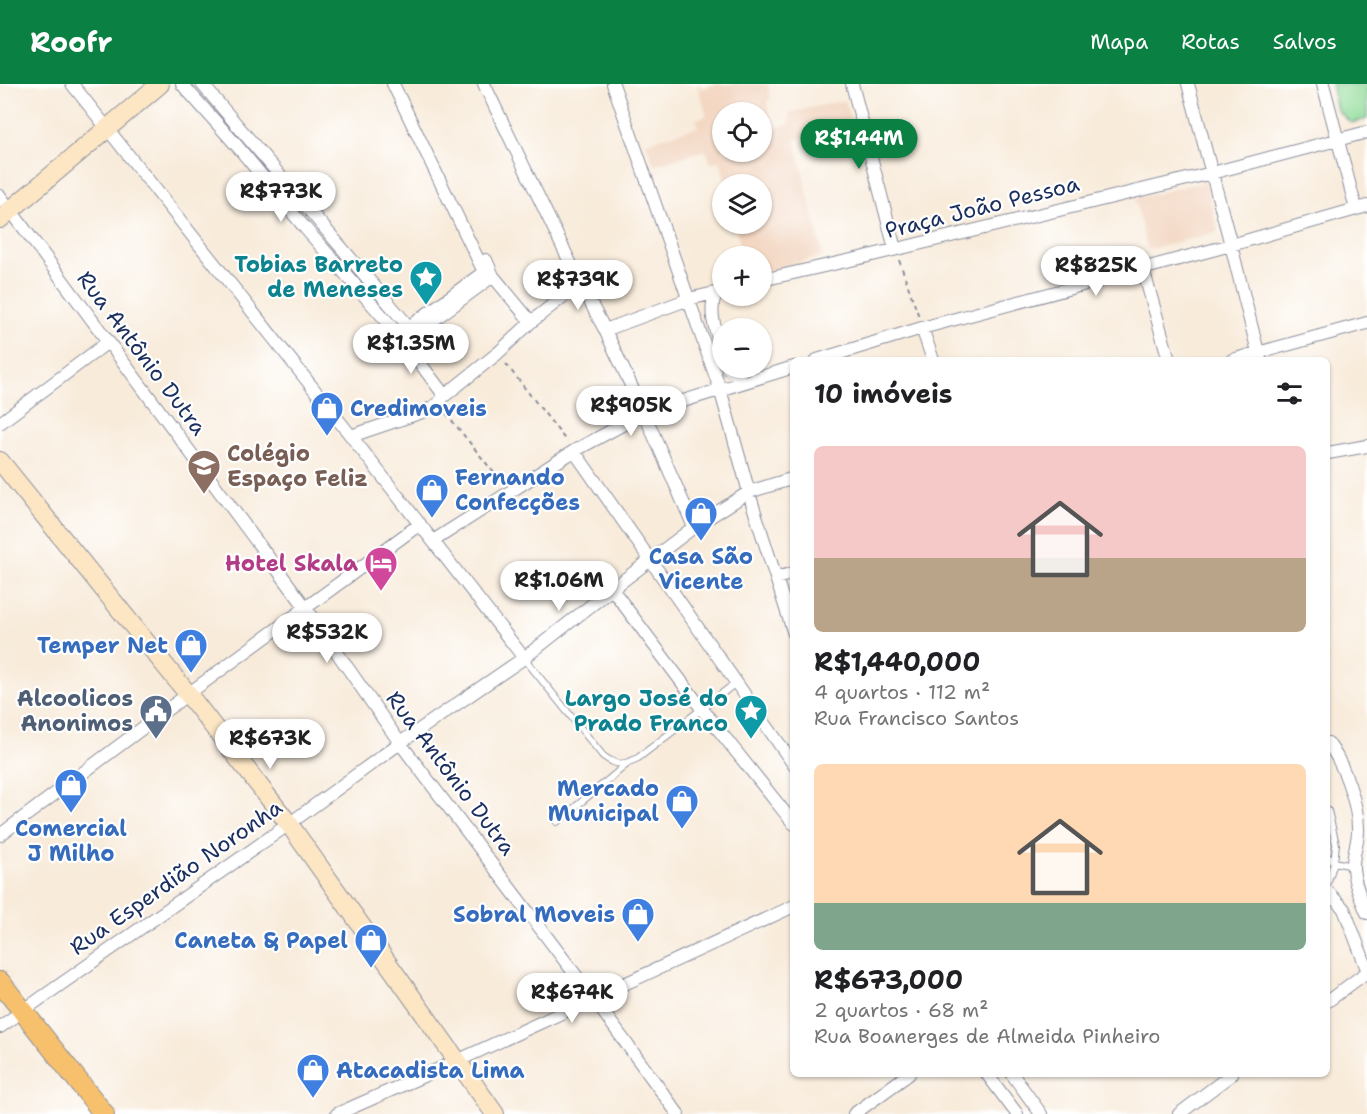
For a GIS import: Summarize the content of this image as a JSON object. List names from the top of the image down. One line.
{"streets":{"street":["Praça João Pessoa","Rua Antônio Dutra","Rua Esperdião Noronha"]},"crossings":[["Rua Antônio Dutra","Rua Esperdião Noronha"]],"places":{"place":["Tobias Barreto de Meneses","Largo José do Prado Franco"],"shop":["Credimoveis","Fernando Confecções","Casa São Vicente","Temper Net","Comercial J Milho","Mercado Municipal","Sobral Moveis","Caneta & Papel","Atacadista Lima"],"school or university":["Colégio Espaço Feliz"],"hotel":["Hotel Skala"],"public building":["Alcoolicos Anonimos"]},"page":{"header":"Roofr","nav":["Mapa","Rotas","Salvos"],"map_buttons":["+","−"],"price":["R$1.44M","R$773K","R$825K","R$739K","R$1.35M","R$905K","R$1.06M","R$532K","R$673K","R$674K"],"heading":"10 imóveis","list":[{"name":"R$1,440,000","note":"4 quartos · 112 m² · Rua Francisco Santos"},{"name":"R$673,000","note":"2 quartos · 68 m² · Rua Boanerges de Almeida Pinheiro"}]}}
